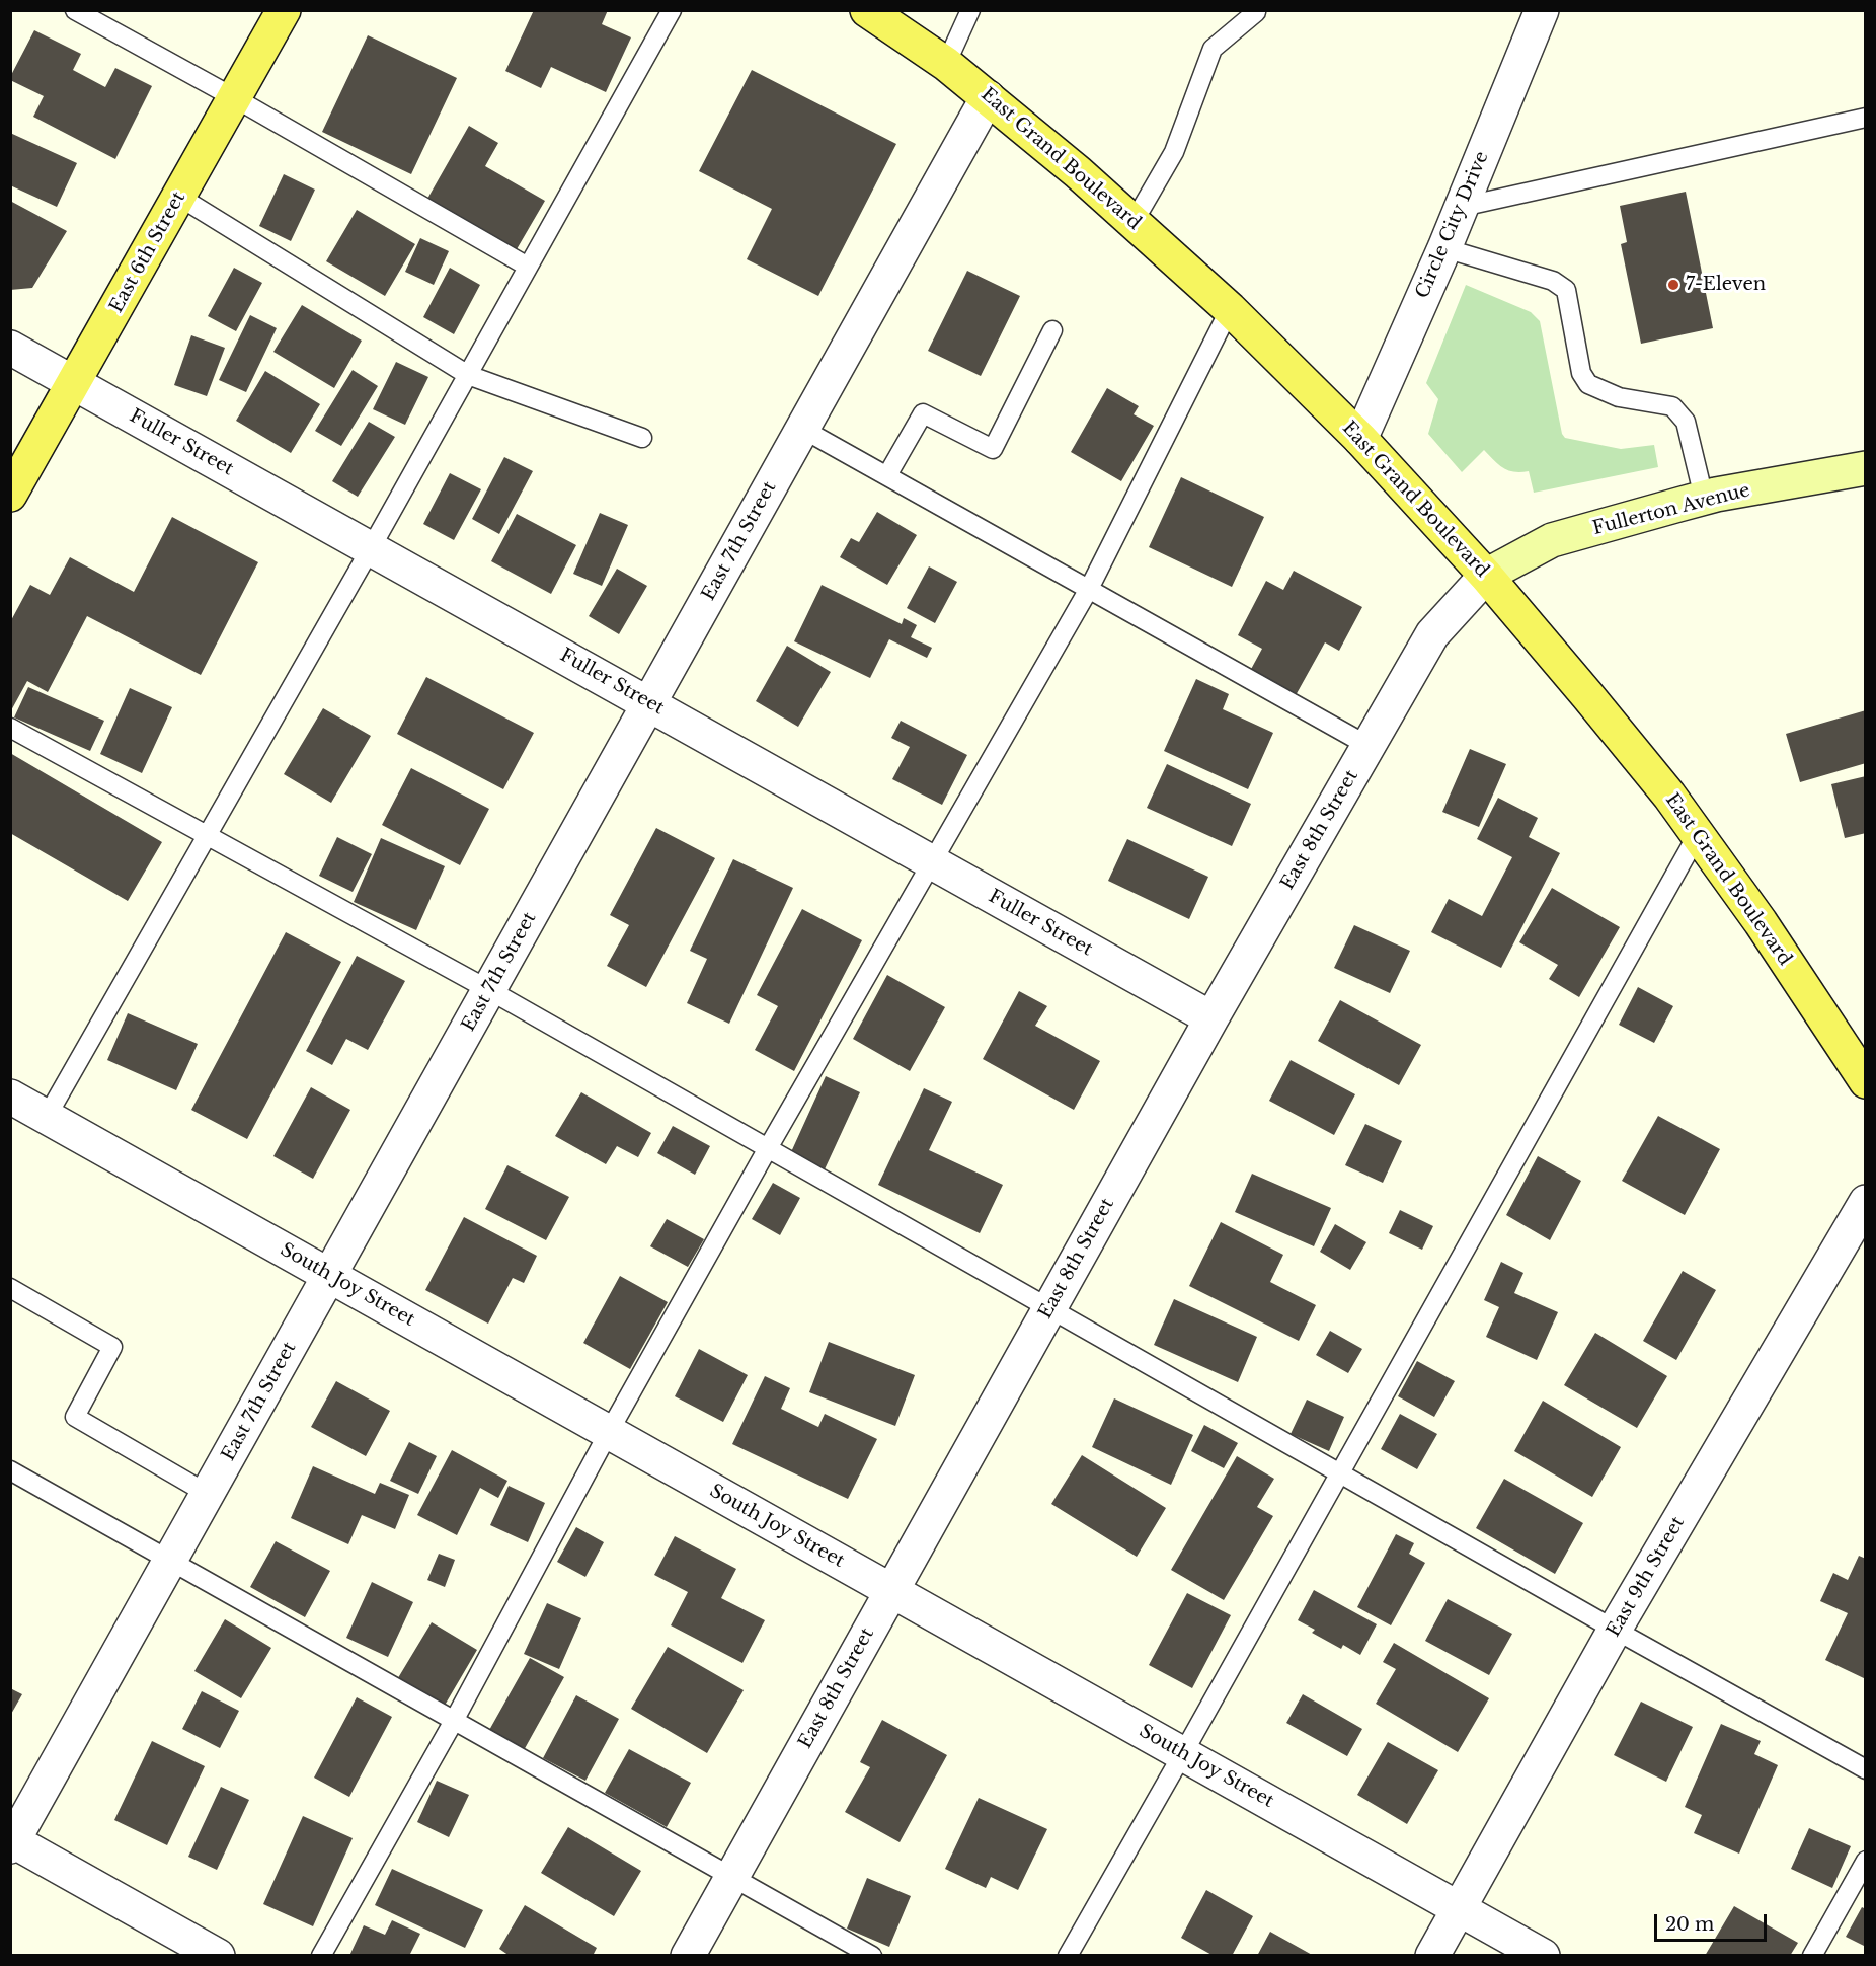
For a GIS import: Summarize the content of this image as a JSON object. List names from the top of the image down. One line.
{"streets":{"main road":["East Grand Boulevard","East 6th Street","Fullerton Avenue"],"street":["Circle City Drive","Fuller Street","East 7th Street","East 8th Street","South Joy Street","East 9th Street"]},"crossings":[["East Grand Boulevard","Circle City Drive"],["East Grand Boulevard","Fullerton Avenue"],["East Grand Boulevard","East 7th Street"],["East Grand Boulevard","East 8th Street"],["East 6th Street","Fuller Street"],["Fuller Street","East 7th Street"],["Fuller Street","East 8th Street"],["Fullerton Avenue","East 8th Street"],["East 7th Street","South Joy Street"],["East 8th Street","South Joy Street"],["South Joy Street","East 9th Street"]],"places":["7-Eleven"],"scale_bar":"20 m"}
